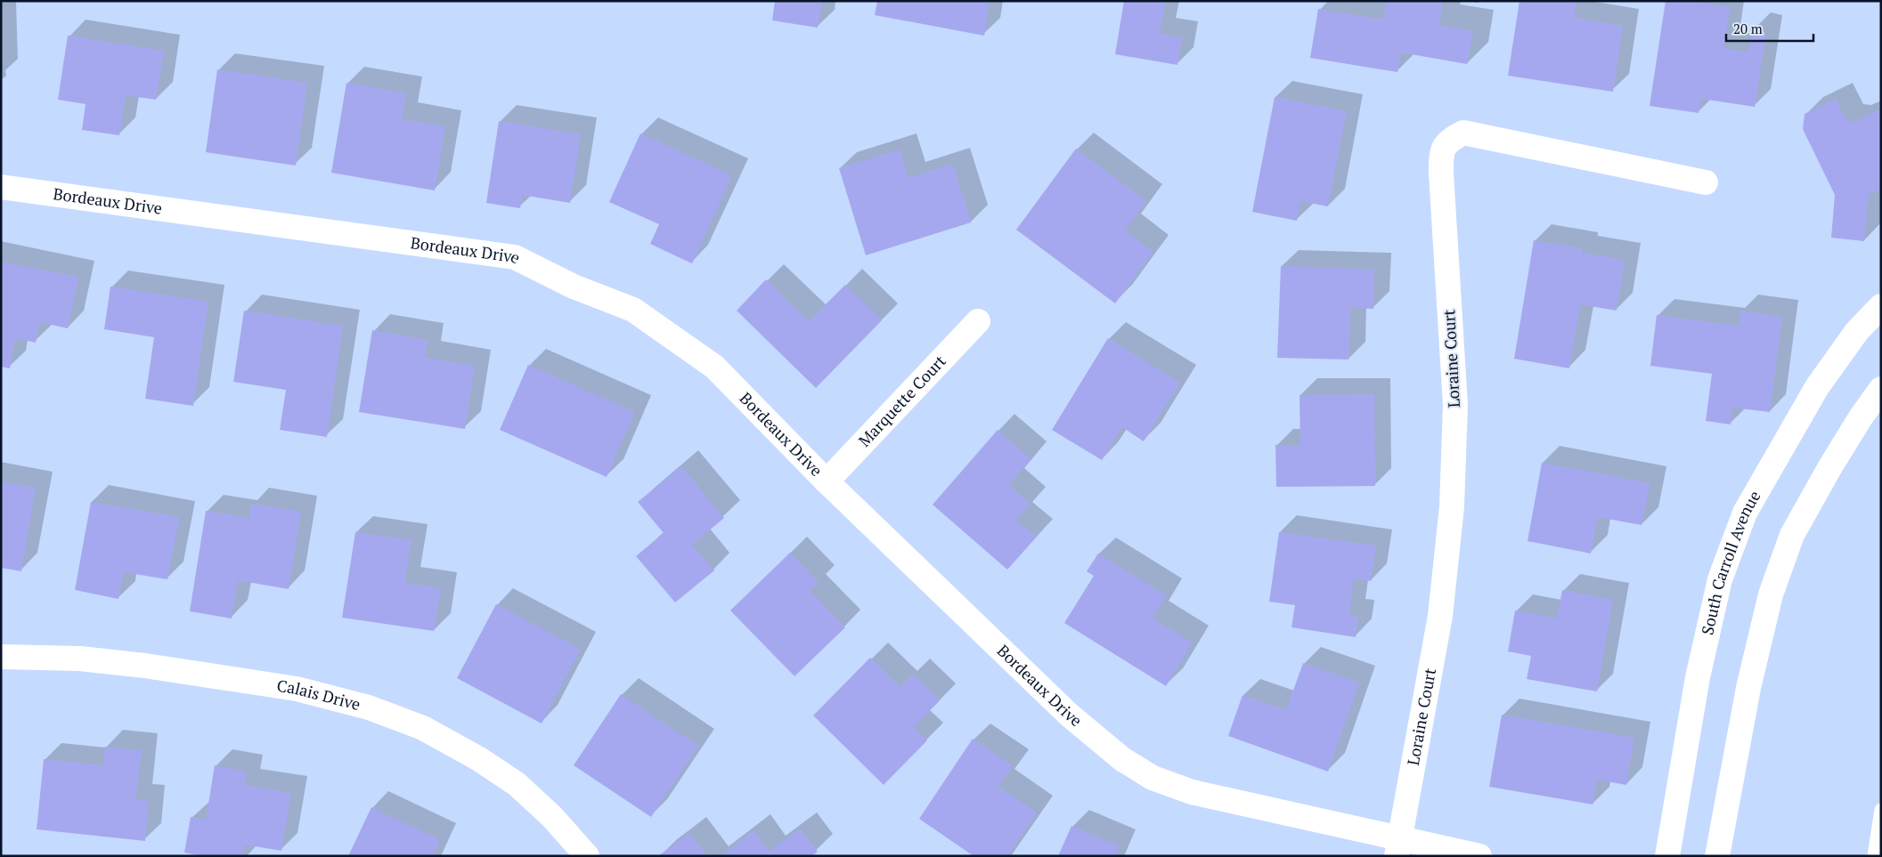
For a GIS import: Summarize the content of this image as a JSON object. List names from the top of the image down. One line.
{"streets":{"street":["Bordeaux Drive","Loraine Court","Marquette Court","South Carroll Avenue","Calais Drive"]},"crossings":[["Bordeaux Drive","Loraine Court"],["Bordeaux Drive","Marquette Court"]],"scale_bar":"20 m"}
